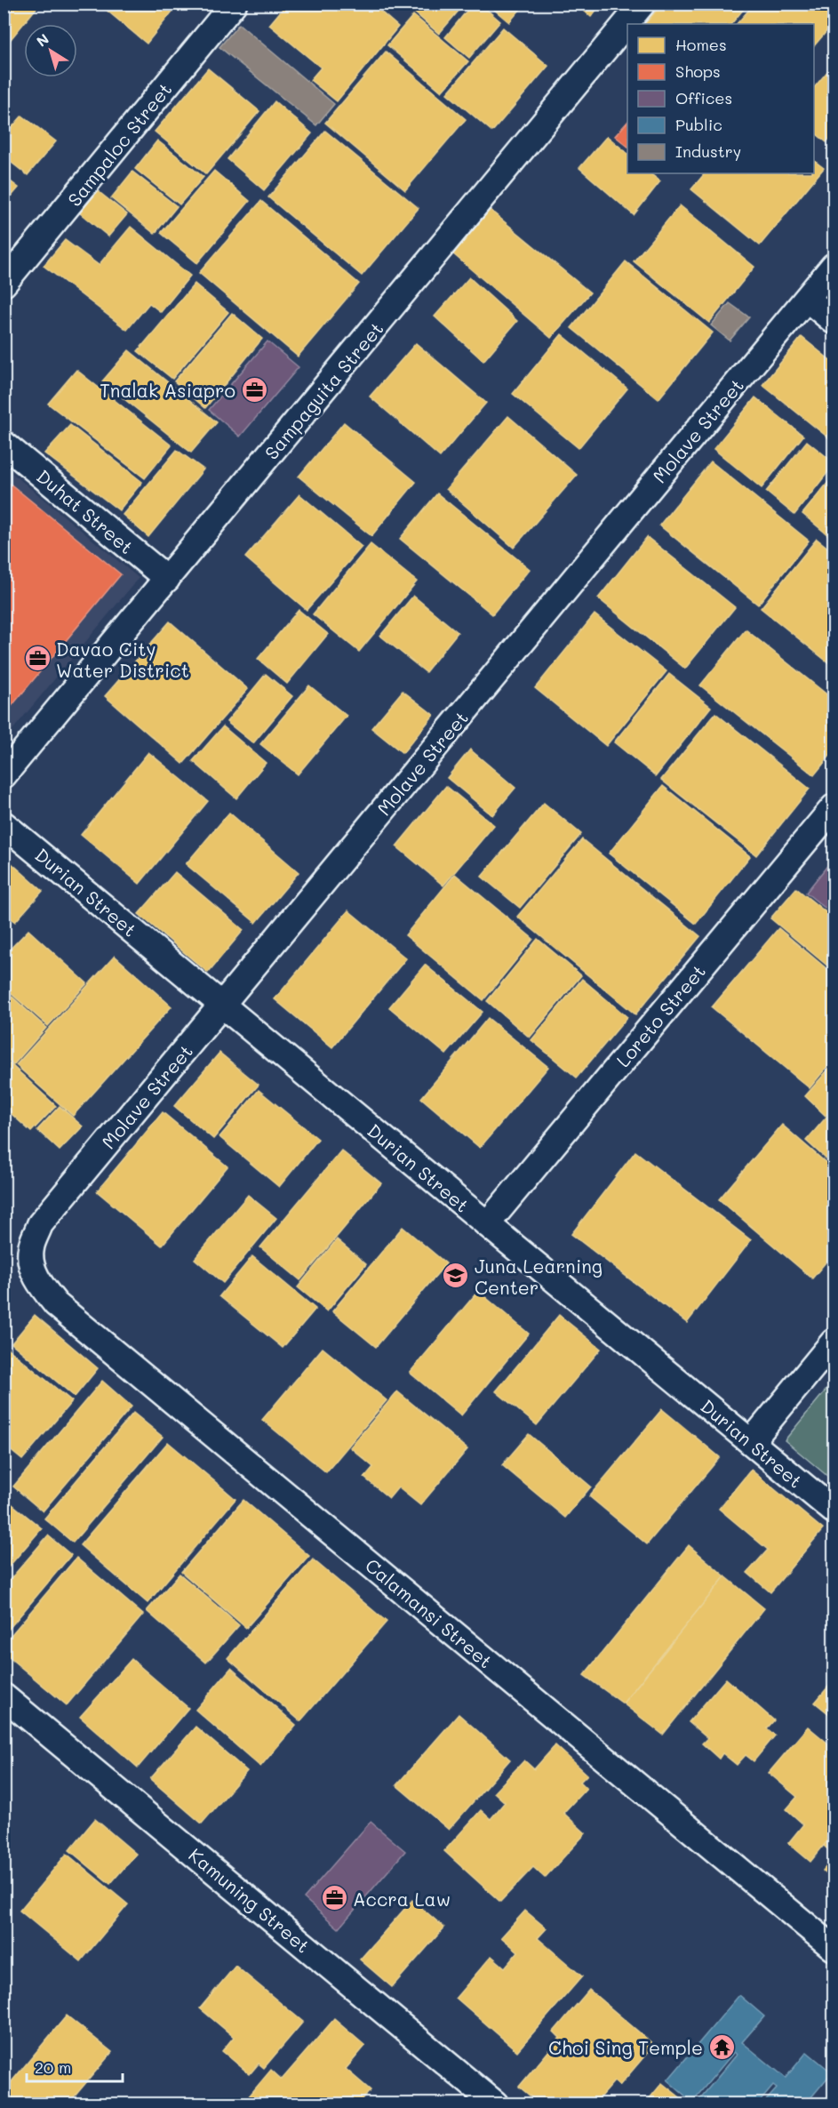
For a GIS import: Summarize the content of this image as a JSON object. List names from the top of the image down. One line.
{"streets":{"street":["Sampaloc Street","Sampaguita Street","Molave Street","Duhat Street","Durian Street","Loreto Street","Calamansi Street","Kamuning Street"]},"crossings":[["Sampaguita Street","Duhat Street"],["Molave Street","Durian Street"],["Molave Street","Calamansi Street"],["Durian Street","Loreto Street"]],"places":{"office":["Tnalak Asiapro","Davao City Water District","Accra Law"],"school or university":["Juna Learning Center"],"temple":["Choi Sing Temple"]},"legend":["Homes","Shops","Offices","Public","Industry"],"scale_bar":"20 m","north":"top left"}
